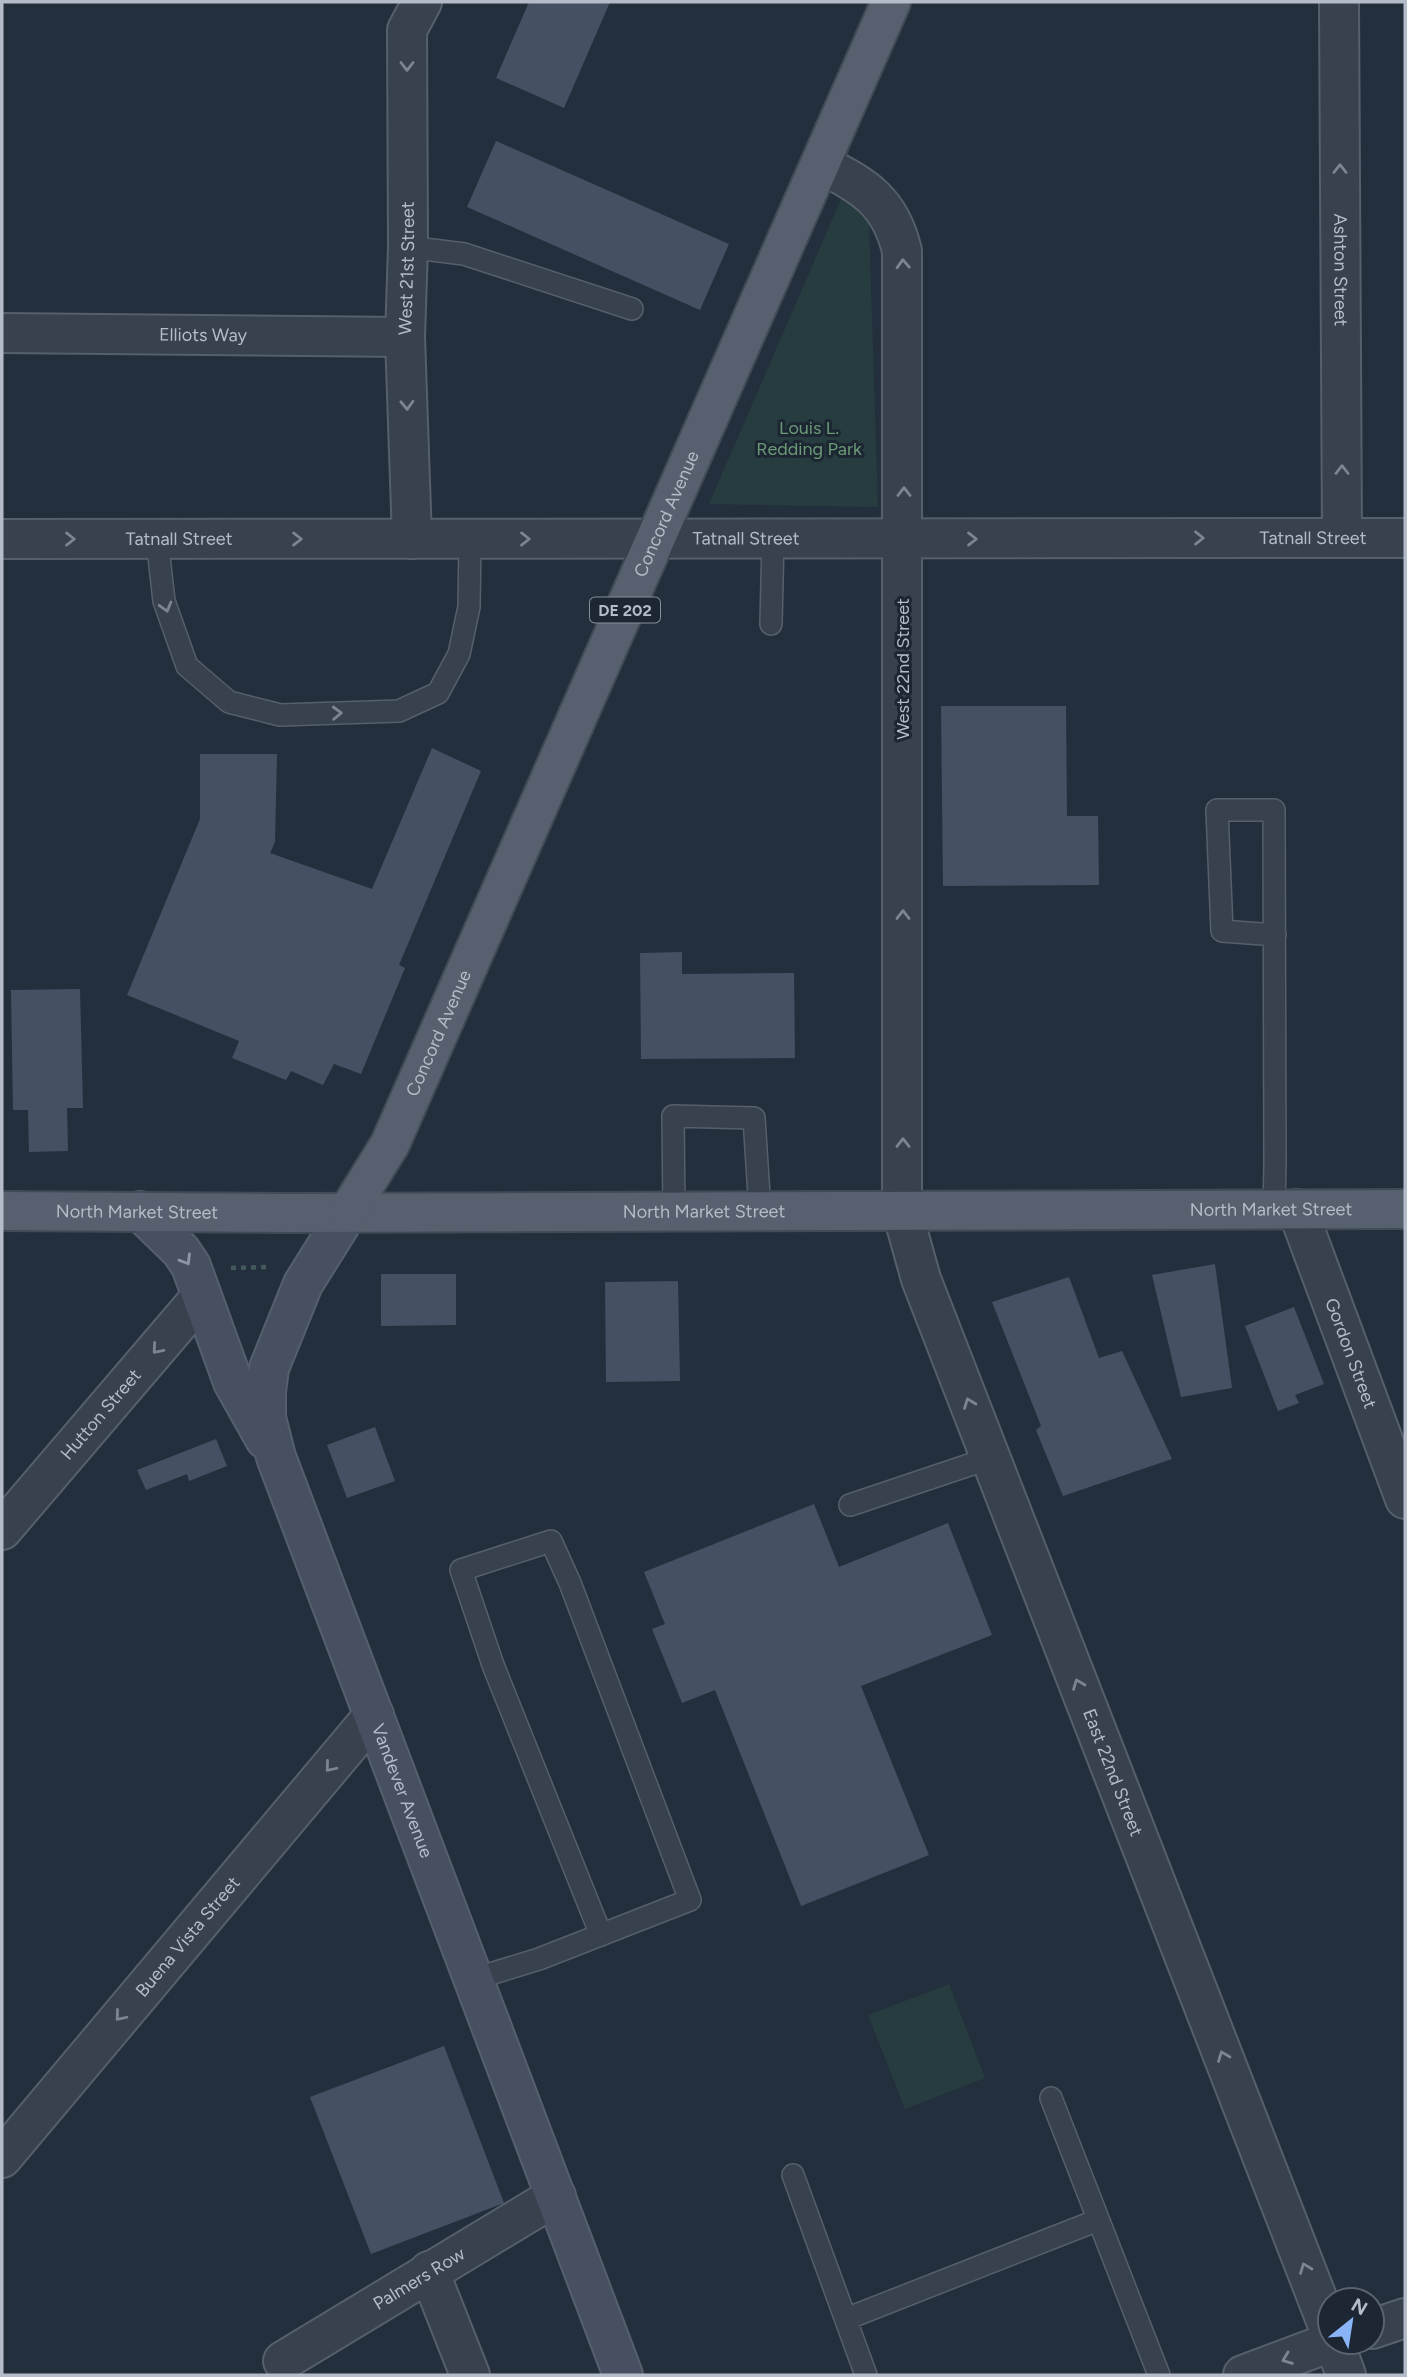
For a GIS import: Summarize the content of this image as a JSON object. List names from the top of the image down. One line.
{"streets":{"main road":["Concord Avenue","DE 202","North Market Street"],"street":["West 21st Street","Ashton Street","Elliots Way","Tatnall Street","West 22nd Street","Gordon Street","Hutton Street","East 22nd Street","Vandever Avenue","Buena Vista Street","Palmers Row"]},"crossings":[["West 21st Street","Elliots Way"],["West 21st Street","Tatnall Street"],["Ashton Street","Tatnall Street"],["Concord Avenue","Tatnall Street"],["Concord Avenue","West 22nd Street"],["Concord Avenue","North Market Street"],["Concord Avenue","Vandever Avenue"],["Tatnall Street","West 22nd Street"],["West 22nd Street","North Market Street"],["West 22nd Street","East 22nd Street"],["North Market Street","Gordon Street"],["North Market Street","East 22nd Street"],["North Market Street","Vandever Avenue"],["Vandever Avenue","Buena Vista Street"],["Vandever Avenue","Palmers Row"]],"one_way":["West 21st Street","Ashton Street","Tatnall Street","West 22nd Street","Hutton Street","East 22nd Street","Buena Vista Street"],"parks":["Louis L. Redding Park"],"north":"top right"}
